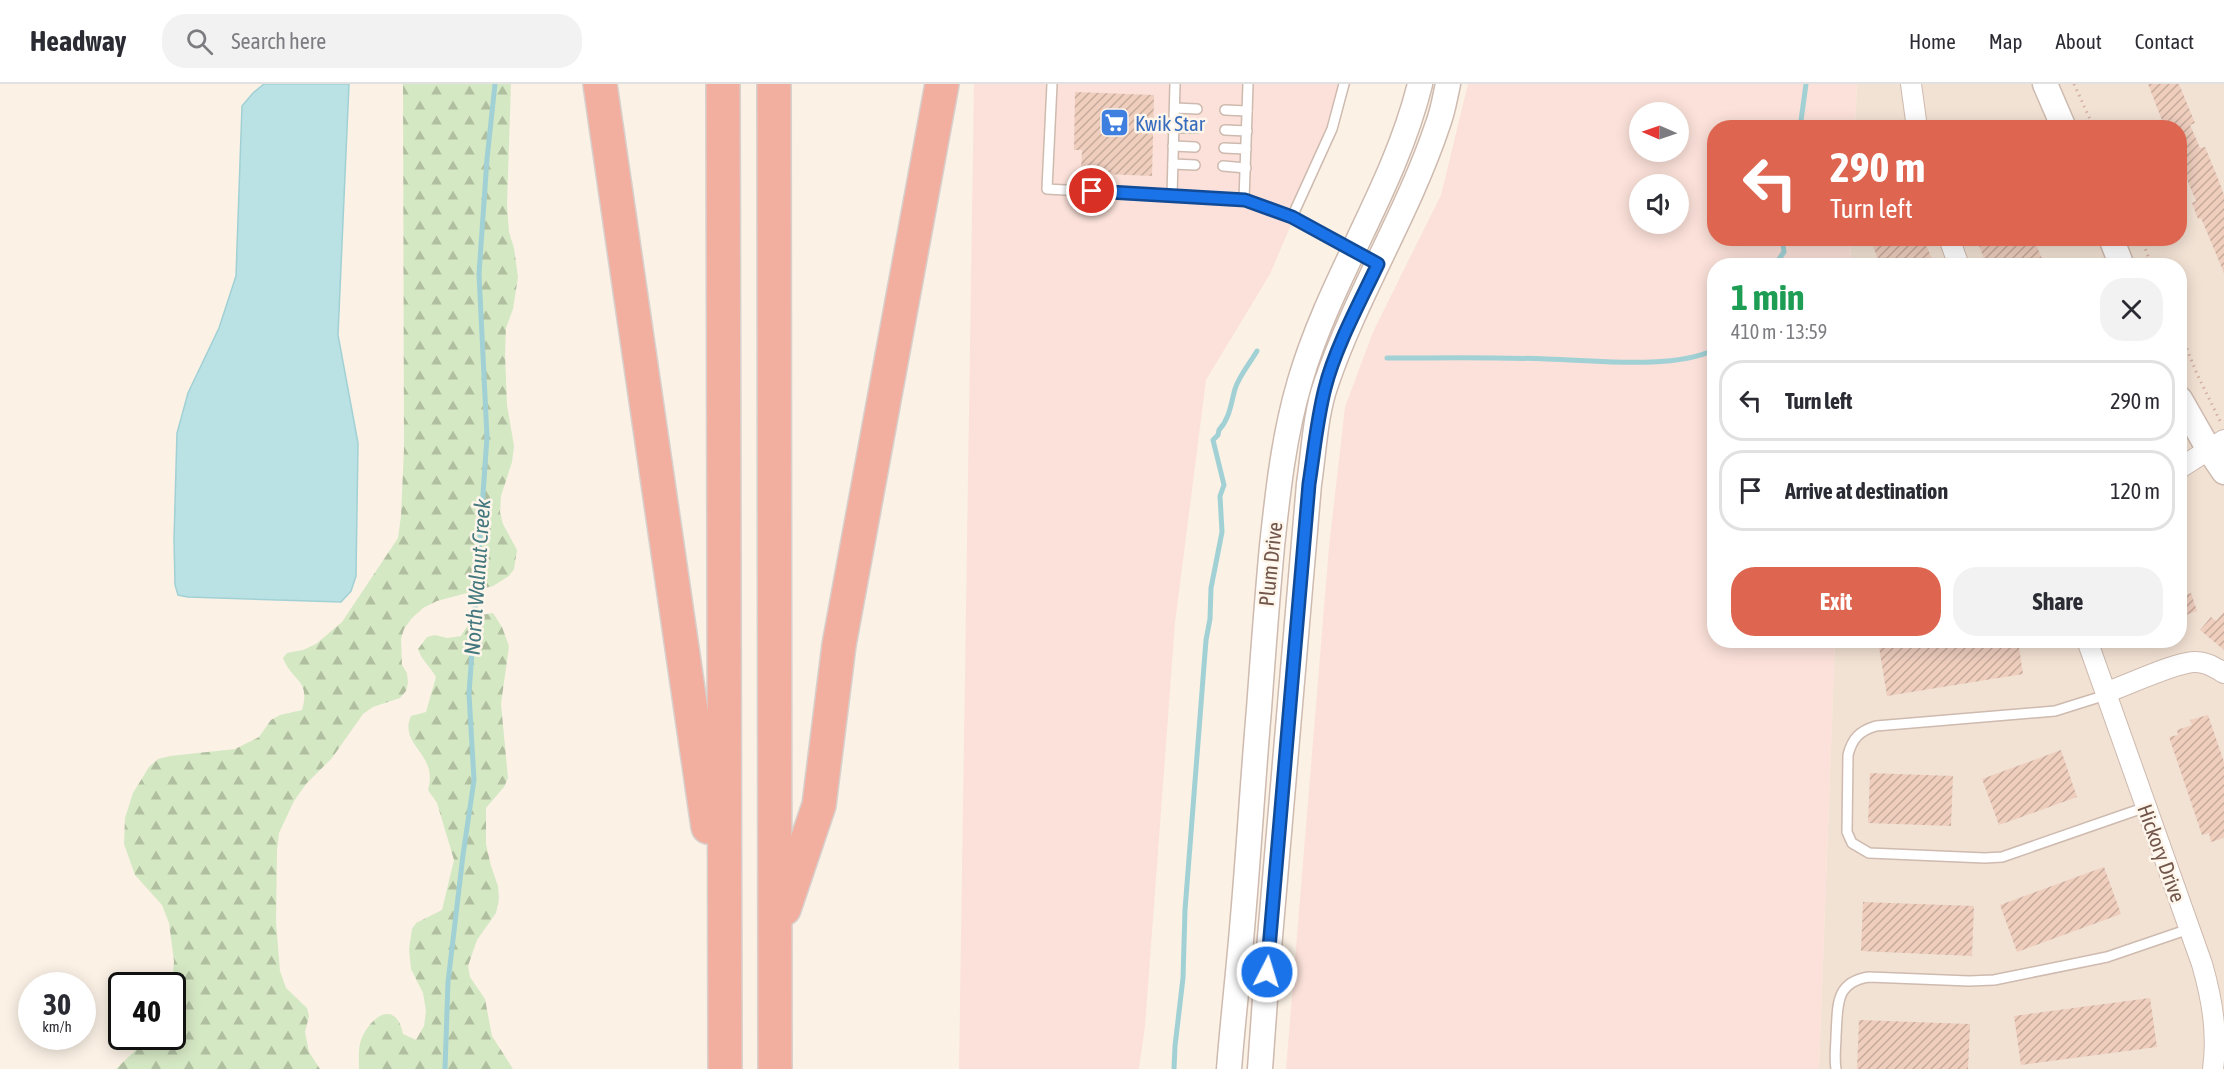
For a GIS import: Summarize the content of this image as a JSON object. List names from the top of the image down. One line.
{"streets":{"street":["Plum Drive","Hickory Drive"]},"water":["North Walnut Creek"],"places":{"supermarket":["Kwik Star"]},"north":"left","page":{"header":"Headway","search":"Search here","nav":["Home","Map","About","Contact"],"turn":["290 m","Turn left"],"heading":["1 min","410 m · 13:59"],"list":[{"name":"Turn left","value":"290 m"},{"name":"Arrive at destination","value":"120 m"}],"buttons":["Exit","Share"],"speed":"30 km/h","limit":"40"}}
